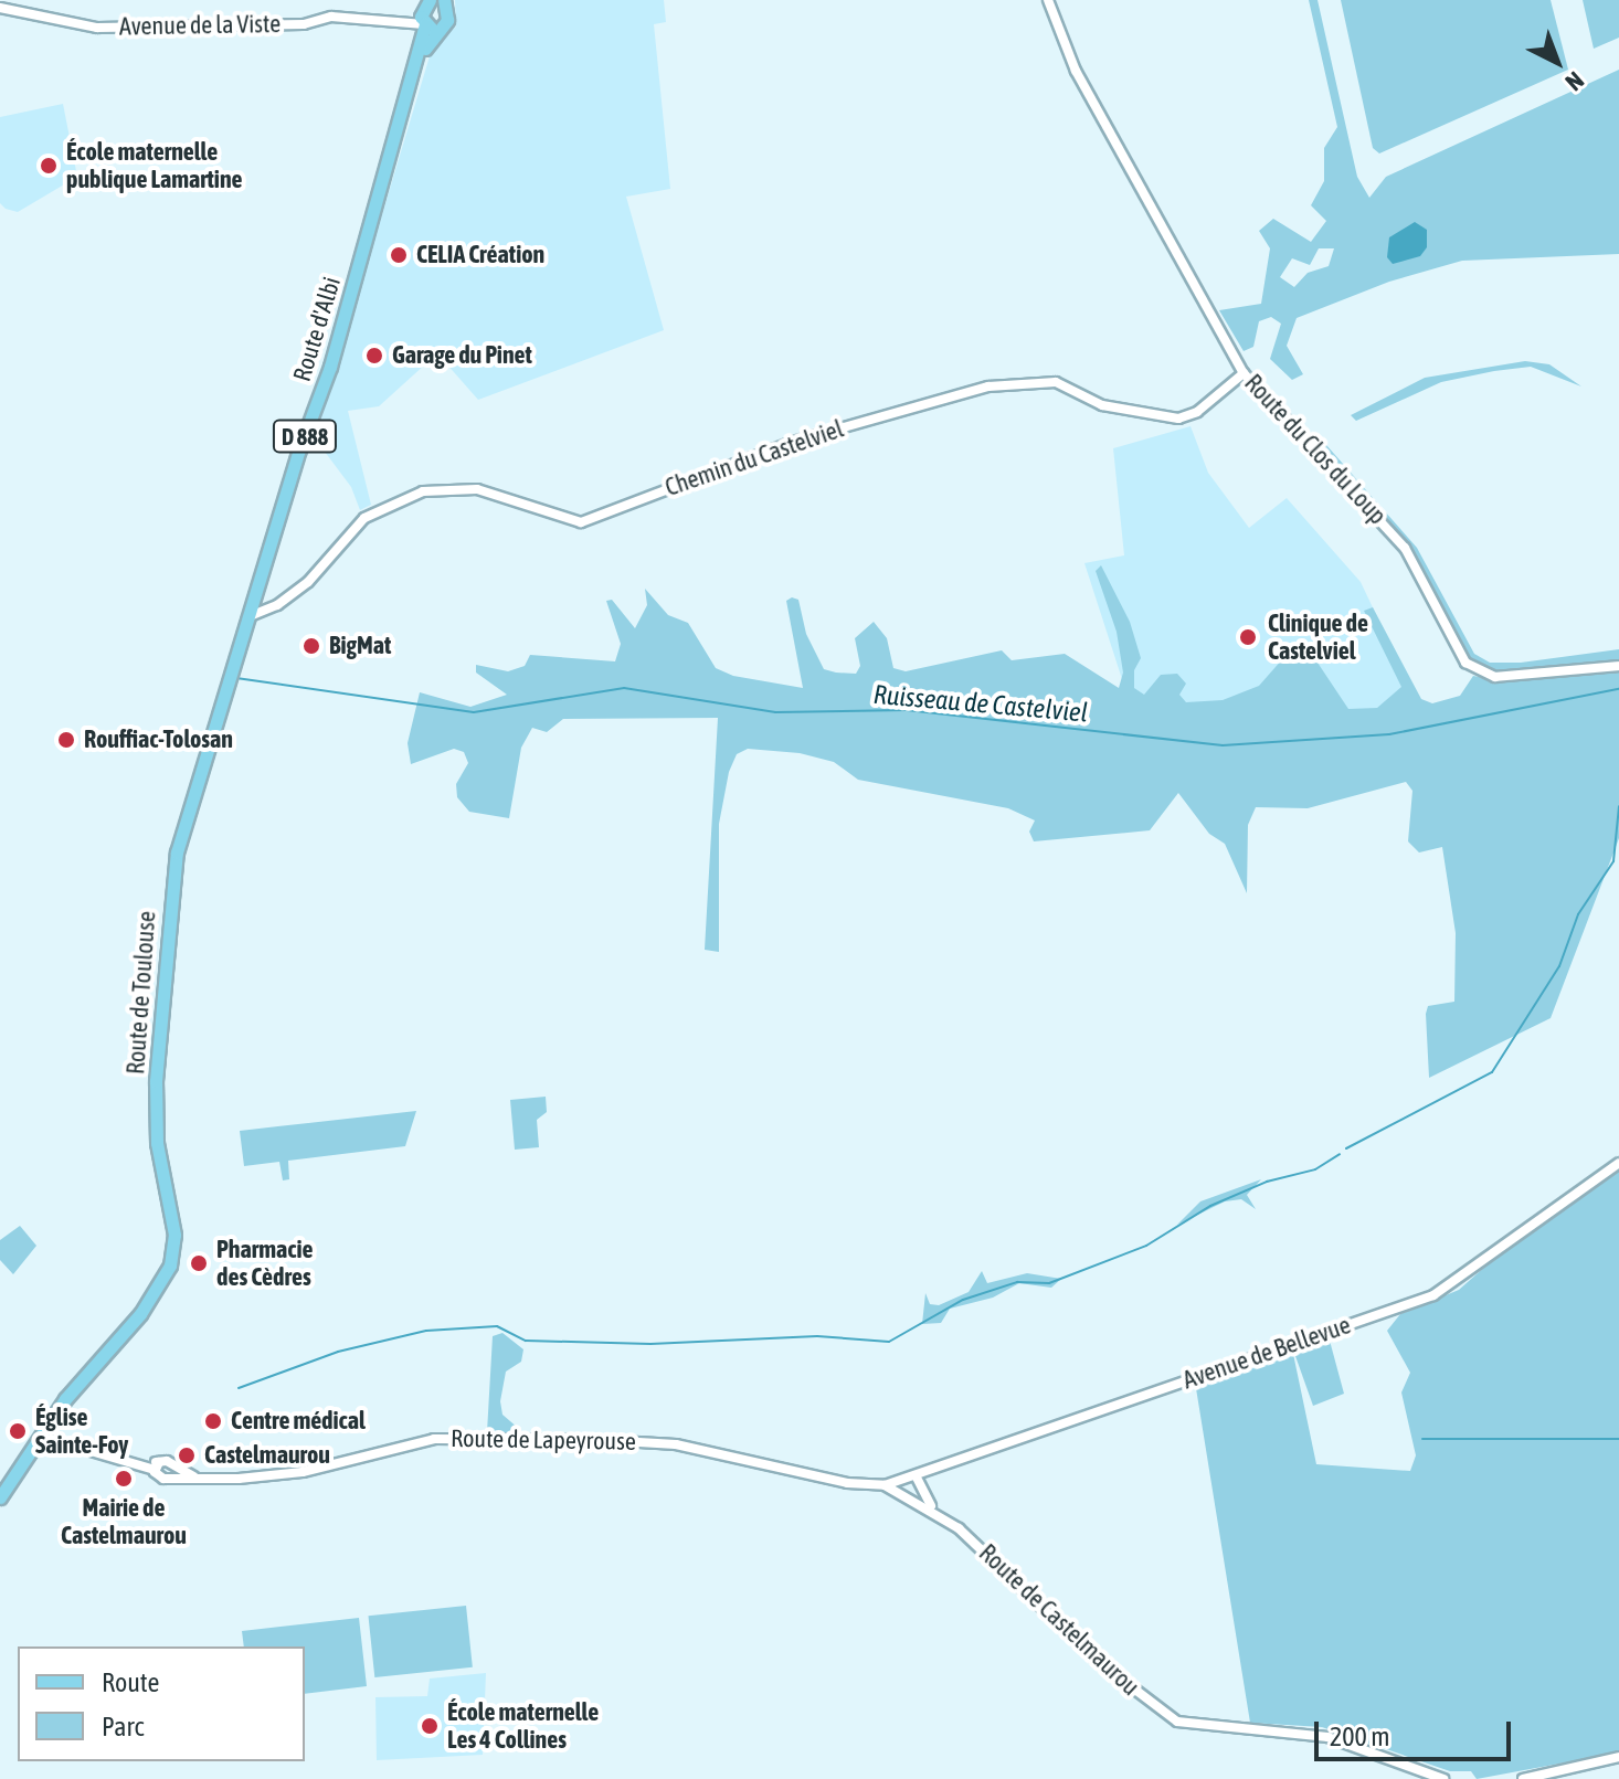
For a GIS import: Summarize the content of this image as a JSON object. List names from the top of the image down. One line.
{"streets":{"main road":["Route d'Albi","D 888","Route de Toulouse"],"street":["Avenue de la Viste","Route du Clos du Loup","Chemin du Castelviel","Avenue de Bellevue","Route de Lapeyrouse","Route de Castelmaurou"]},"crossings":[["Avenue de la Viste","Route d'Albi"],["Route d'Albi","Chemin du Castelviel"],["Route d'Albi","Route de Toulouse"],["D 888","Route de Toulouse"],["Route du Clos du Loup","Chemin du Castelviel"],["Avenue de Bellevue","Route de Lapeyrouse"],["Avenue de Bellevue","Route de Castelmaurou"],["Route de Lapeyrouse","Route de Castelmaurou"]],"water":["Ruisseau de Castelviel"],"places":["École maternelle publique Lamartine","CELIA Création","Garage du Pinet","Clinique de Castelviel","BigMat","Rouffiac-Tolosan","Pharmacie des Cèdres","Centre médical","Église Sainte-Foy","Castelmaurou","Mairie de Castelmaurou","École maternelle Les 4 Collines"],"legend":["Route","Parc"],"scale_bar":"200 m","north":"bottom right"}
